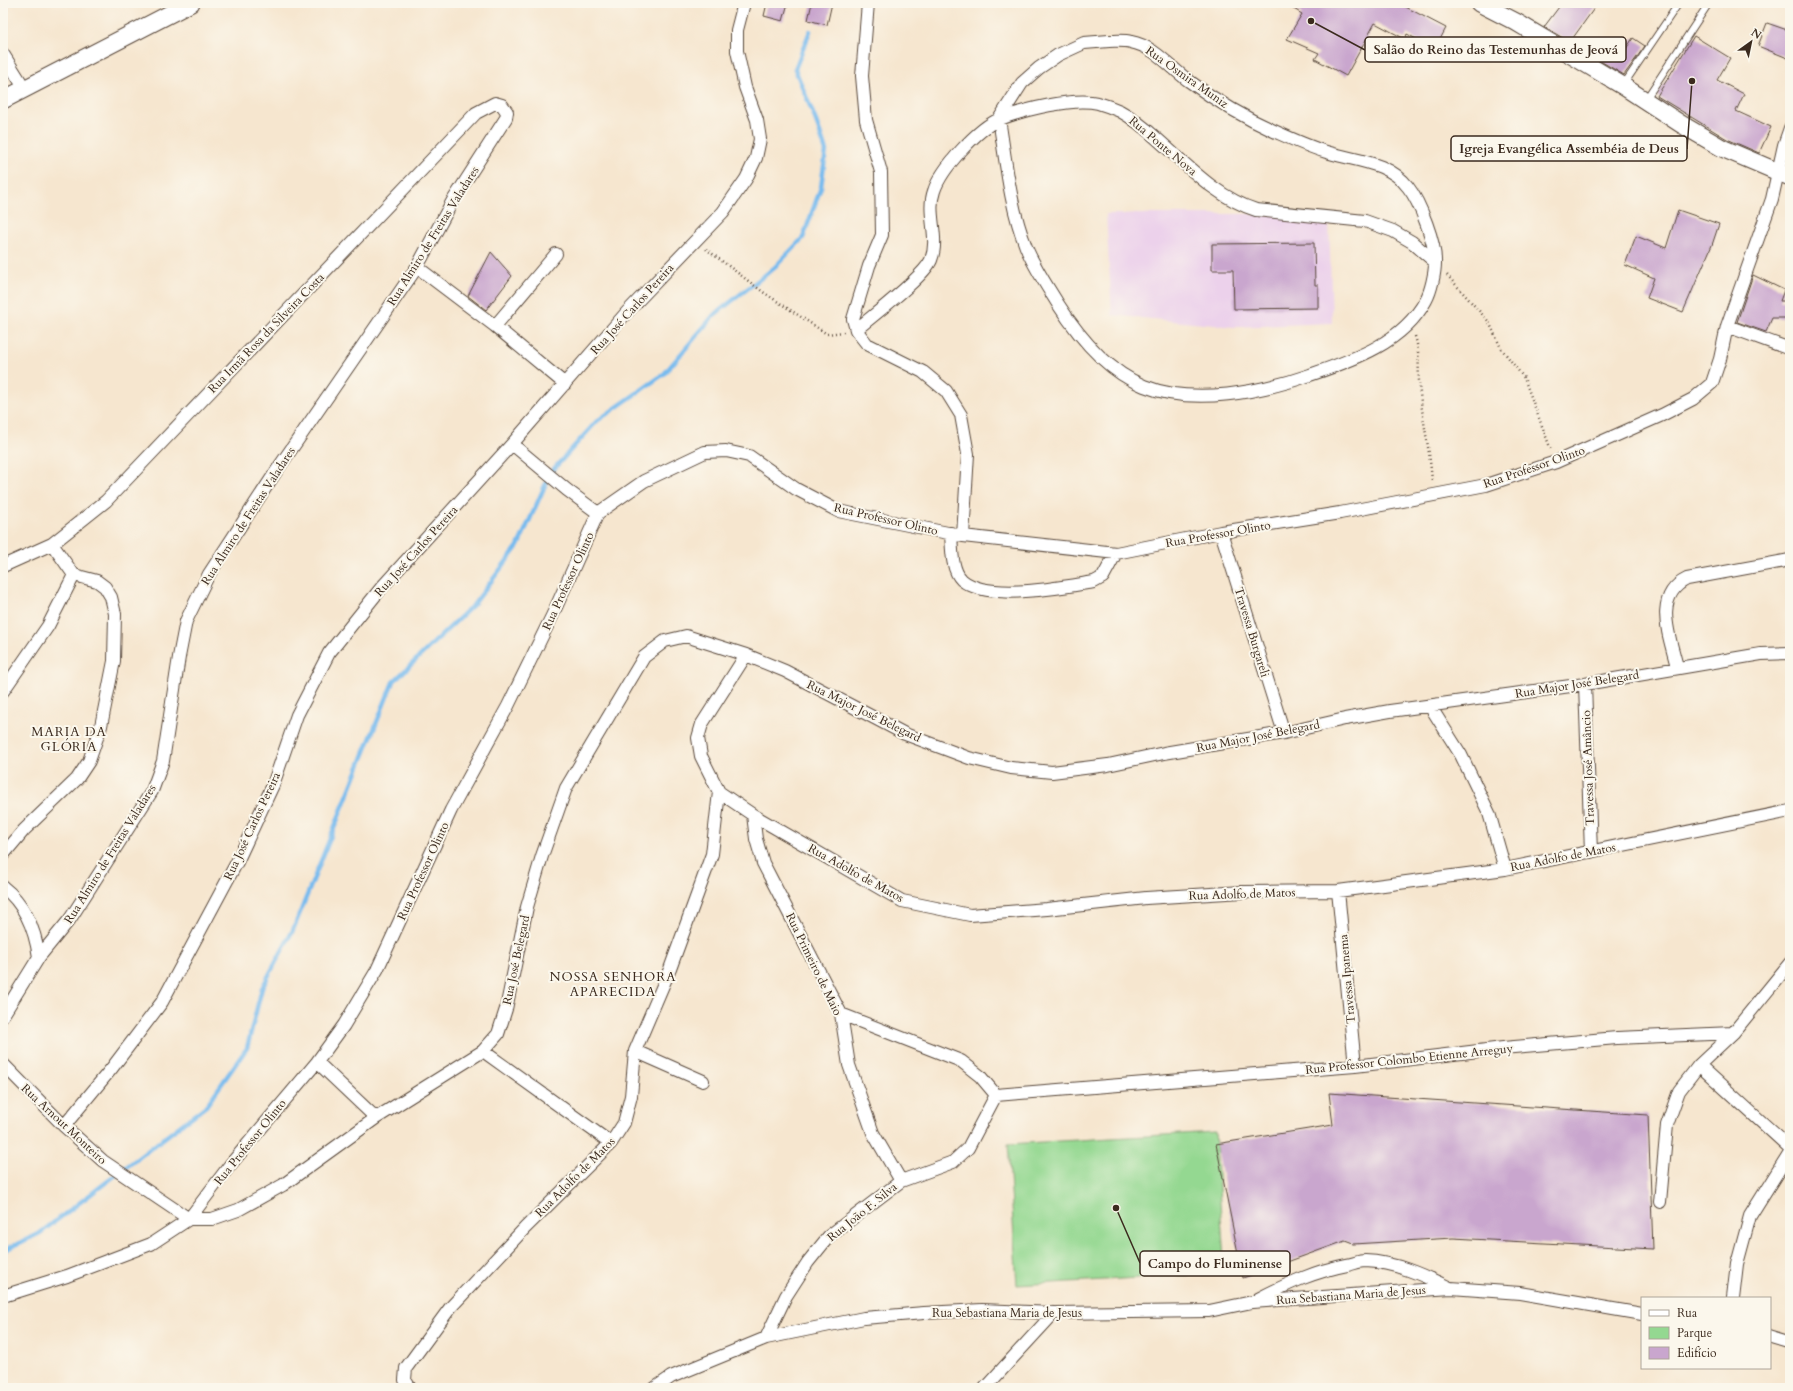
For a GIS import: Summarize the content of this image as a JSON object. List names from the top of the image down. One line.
{"streets":{"street":["Rua Osmira Muniz","Rua Ponte Nova","Rua Almiro de Freitas Valadares","Rua José Carlos Pereira","Rua Irmã Rosa da Silveira Costa","Rua Professor Olinto","Travessa Burgareli","Rua Major José Belegard","Travessa José Amâncio","Rua Adolfo de Matos","Rua José Belegard","Rua Primeiro de Maio","Travessa Ipanema","Rua Professor Colombo Etienne Arreguy","Rua Arnout Monteiro","Rua João F. Silva","Rua Sebastiana Maria de Jesus"]},"crossings":[["Rua Osmira Muniz","Rua Ponte Nova"],["Rua Almiro de Freitas Valadares","Rua Irmã Rosa da Silveira Costa"],["Rua José Carlos Pereira","Rua Arnout Monteiro"],["Rua Professor Olinto","Travessa Burgareli"],["Rua Professor Olinto","Rua José Belegard"],["Rua Professor Olinto","Rua Arnout Monteiro"],["Travessa Burgareli","Rua Major José Belegard"],["Rua Major José Belegard","Travessa José Amâncio"],["Rua Major José Belegard","Rua Adolfo de Matos"],["Rua Major José Belegard","Rua José Belegard"],["Travessa José Amâncio","Rua Adolfo de Matos"],["Rua Adolfo de Matos","Rua José Belegard"],["Rua Adolfo de Matos","Rua Primeiro de Maio"],["Rua Adolfo de Matos","Travessa Ipanema"],["Rua José Belegard","Rua Arnout Monteiro"],["Rua Primeiro de Maio","Rua João F. Silva"],["Travessa Ipanema","Rua Professor Colombo Etienne Arreguy"],["Rua Professor Colombo Etienne Arreguy","Rua João F. Silva"],["Rua João F. Silva","Rua Sebastiana Maria de Jesus"]],"districts":["MARIA DA GLÓRIA","NOSSA SENHORA APARECIDA"],"places":["Salão do Reino das Testemunhas de Jeová","Igreja Evangélica Assembéia de Deus","Campo do Fluminense"],"legend":["Rua","Parque","Edifício"],"north":"top right"}
